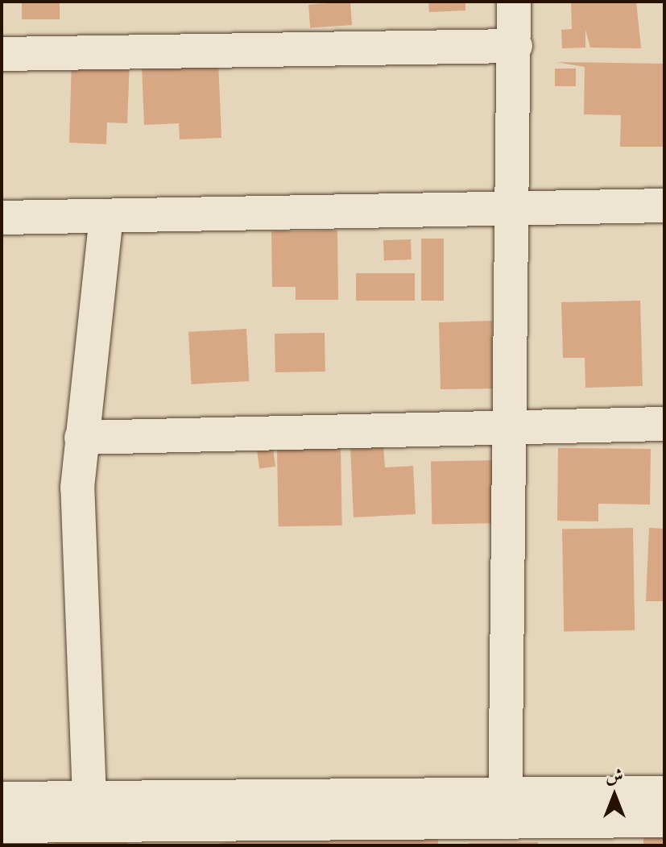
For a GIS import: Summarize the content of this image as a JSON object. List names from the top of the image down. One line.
{"north":"top"}
